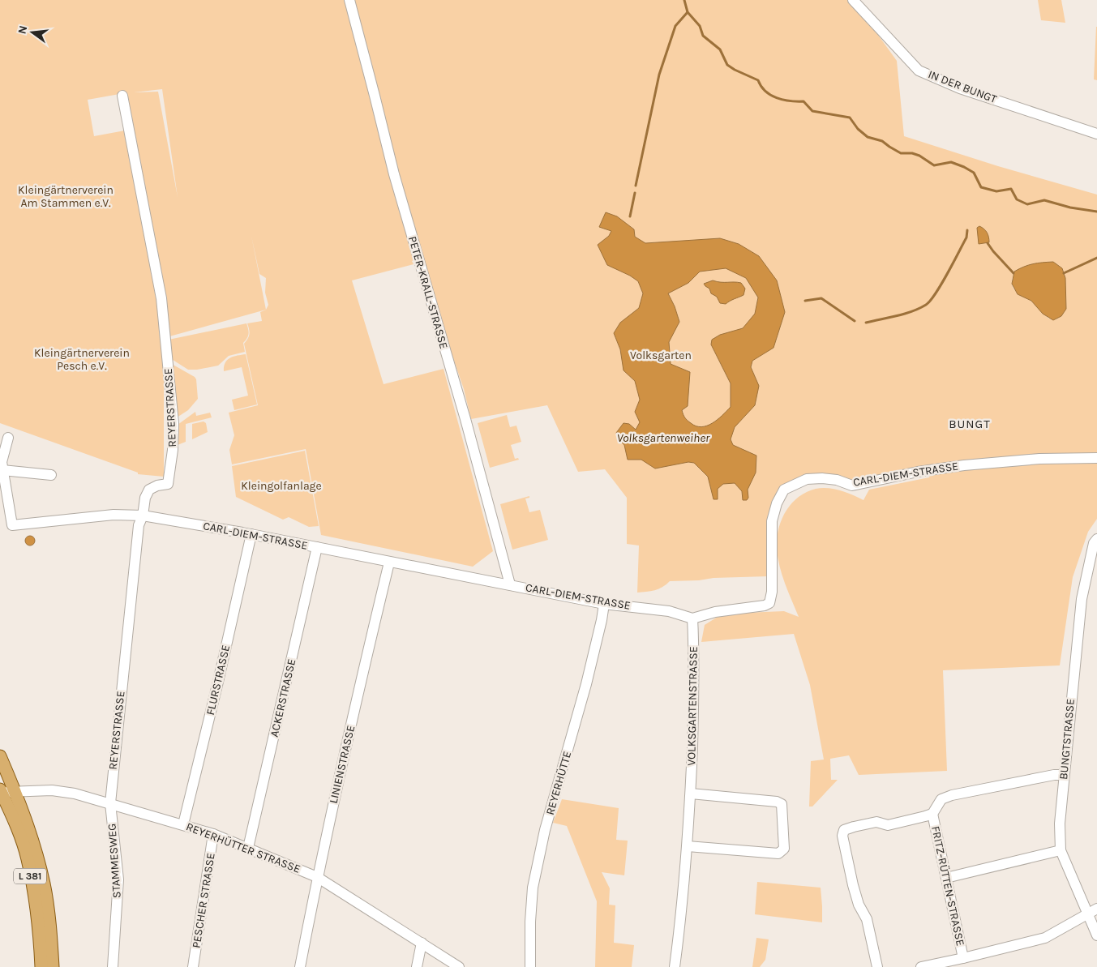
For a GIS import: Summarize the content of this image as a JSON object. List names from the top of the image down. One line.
{"streets":{"main road":["L 381"],"street":["IN DER BUNGT","PETER-KRALL-STRASSE","REYERSTRASSE","CARL-DIEM-STRASSE","FLURSTRASSE","ACKERSTRASSE","VOLKSGARTENSTRASSE","BUNGTSTRASSE","LINIENSTRASSE","REYERHÜTTE","REYERHÜTTER STRASSE","STAMMESWEG","FRITZ-RÜTTEN-STRASSE","PESCHER STRASSE"]},"crossings":[["PETER-KRALL-STRASSE","CARL-DIEM-STRASSE"],["REYERSTRASSE","CARL-DIEM-STRASSE"],["REYERSTRASSE","REYERHÜTTER STRASSE"],["REYERSTRASSE","STAMMESWEG"],["CARL-DIEM-STRASSE","FLURSTRASSE"],["CARL-DIEM-STRASSE","ACKERSTRASSE"],["CARL-DIEM-STRASSE","VOLKSGARTENSTRASSE"],["CARL-DIEM-STRASSE","LINIENSTRASSE"],["CARL-DIEM-STRASSE","REYERHÜTTE"],["FLURSTRASSE","REYERHÜTTER STRASSE"],["ACKERSTRASSE","REYERHÜTTER STRASSE"],["LINIENSTRASSE","REYERHÜTTER STRASSE"],["REYERHÜTTER STRASSE","STAMMESWEG"],["REYERHÜTTER STRASSE","L 381"],["REYERHÜTTER STRASSE","PESCHER STRASSE"]],"districts":["BUNGT"],"water":["Volksgartenweiher"],"parks":["Kleingärtnerverein Am Stammen e.V.","Kleingärtnerverein Pesch e.V.","Volksgarten","Kleingolfanlage"],"north":"left"}
